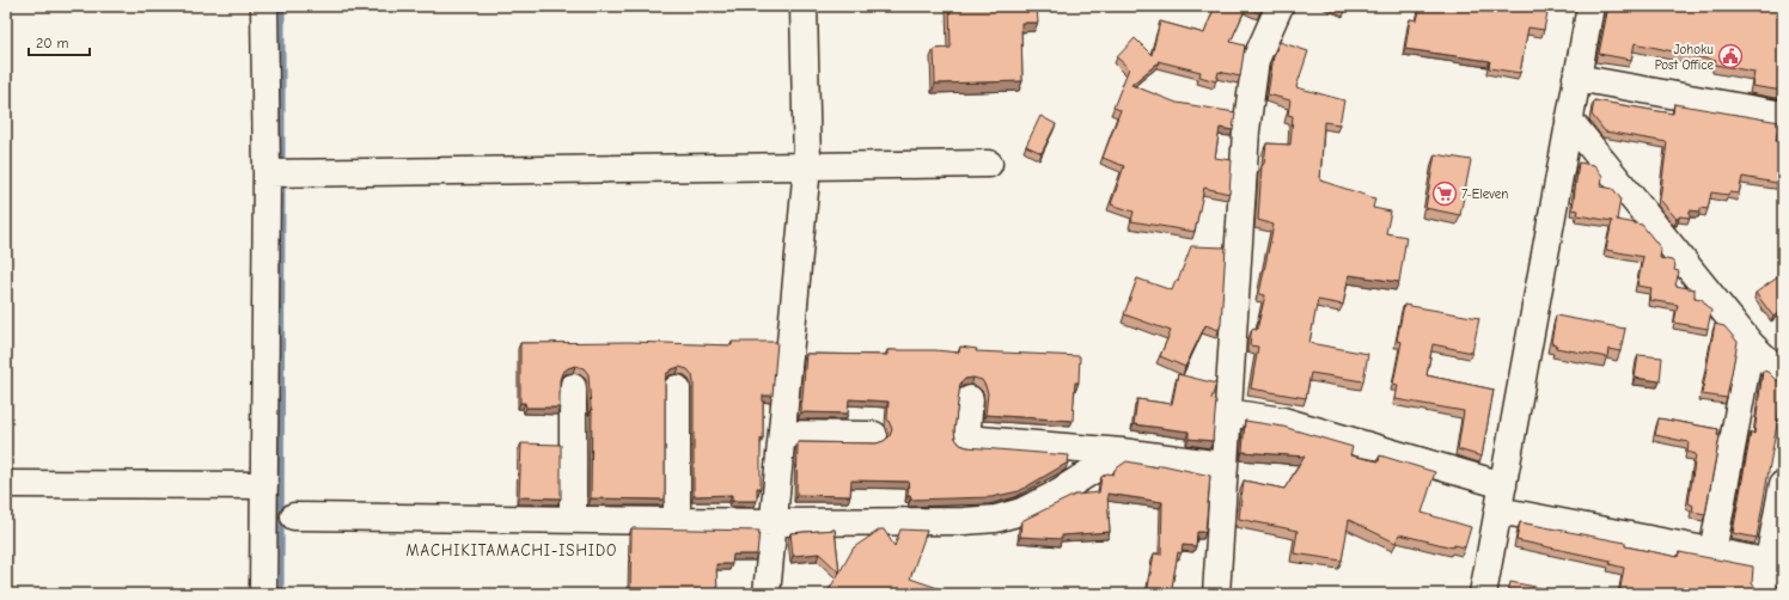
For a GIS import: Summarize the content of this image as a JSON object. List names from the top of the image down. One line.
{"districts":["MACHIKITAMACHI-ISHIDO"],"places":{"public building":["Johoku Post Office"],"supermarket":["7-Eleven"]},"scale_bar":"20 m"}
